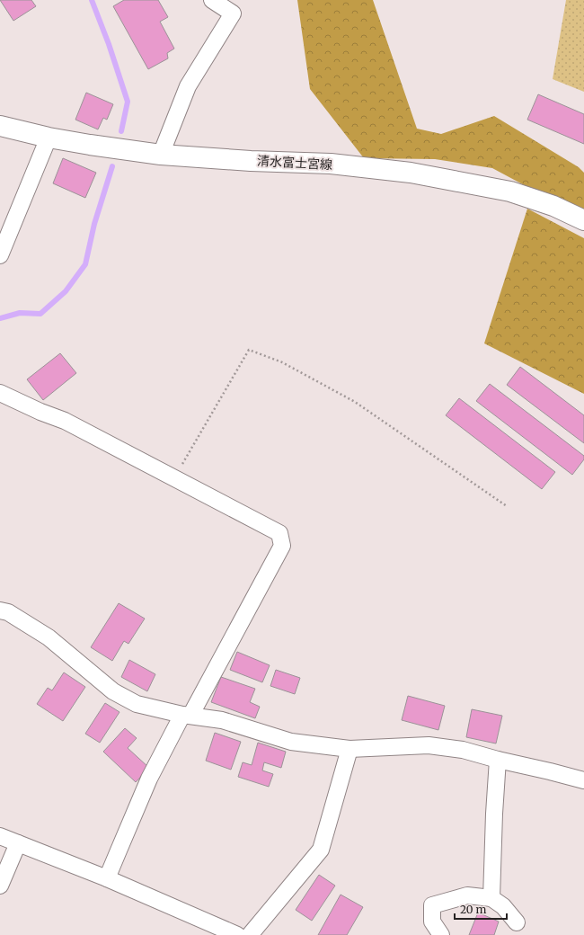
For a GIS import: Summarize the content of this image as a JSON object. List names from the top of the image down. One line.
{"streets":{"main road":["清水富士宮線"]},"scale_bar":"20 m"}
